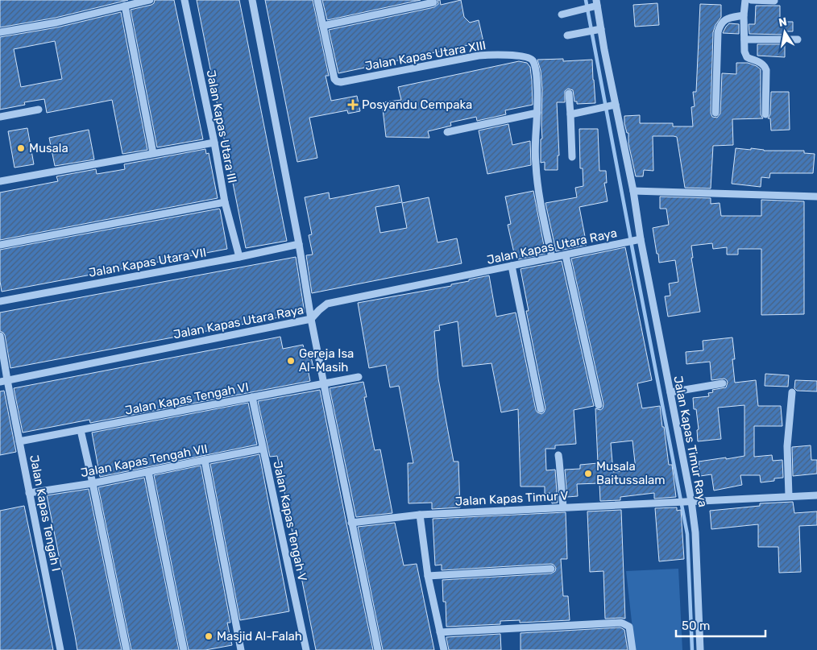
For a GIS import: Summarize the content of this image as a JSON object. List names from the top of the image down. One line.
{"streets":{"street":["Jalan Kapas Utara XIII","Jalan Kapas Utara III","Jalan Kapas Utara Raya","Jalan Kapas Utara VII","Jalan Kapas Tengah VI","Jalan Kapas Timur Raya","Jalan Kapas Tengah VII","Jalan Kapas Timur V","Jalan Kapas Tengah I","Jalan Kapas Tengah V"]},"crossings":[["Jalan Kapas Utara XIII","Jalan Kapas Utara Raya"],["Jalan Kapas Utara III","Jalan Kapas Utara VII"],["Jalan Kapas Utara Raya","Jalan Kapas Timur Raya"],["Jalan Kapas Utara Raya","Jalan Kapas Tengah I"],["Jalan Kapas Tengah VI","Jalan Kapas Tengah I"],["Jalan Kapas Tengah VI","Jalan Kapas Tengah V"],["Jalan Kapas Timur Raya","Jalan Kapas Timur V"],["Jalan Kapas Tengah VII","Jalan Kapas Tengah I"],["Jalan Kapas Tengah VII","Jalan Kapas Tengah V"]],"places":{"health":["Posyandu Cempaka"],"other":["Musala","Gereja Isa Al-Masih","Musala Baitussalam","Masjid Al-Falah"]},"scale_bar":"50 m","north":"top"}
